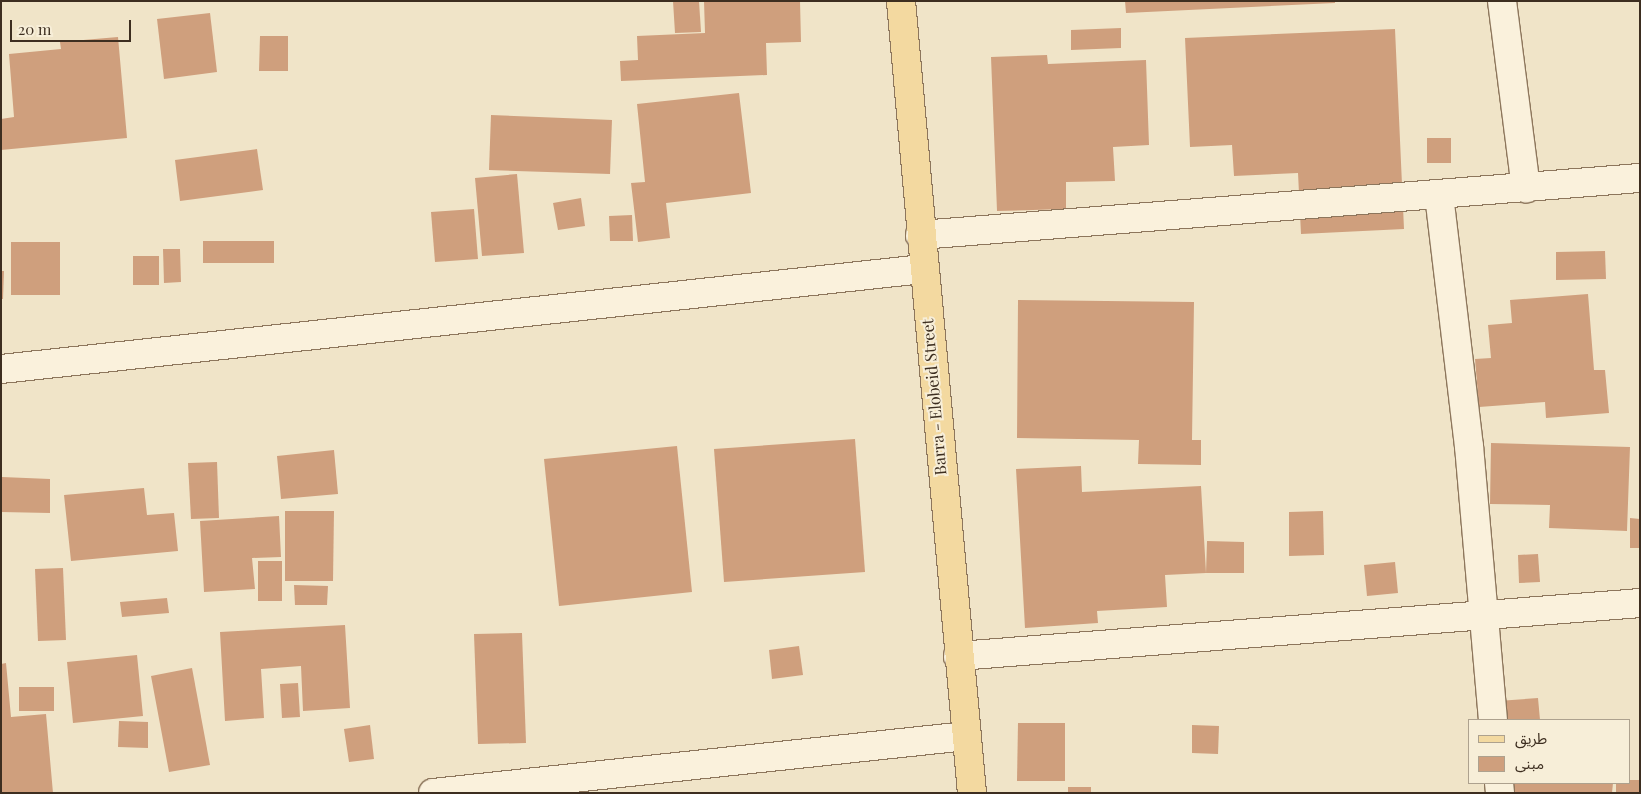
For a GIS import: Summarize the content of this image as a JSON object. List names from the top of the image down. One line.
{"streets":{"main road":["Barra - Elobeid Street"]},"legend":["طريق","مبنى"],"scale_bar":"20 m"}
